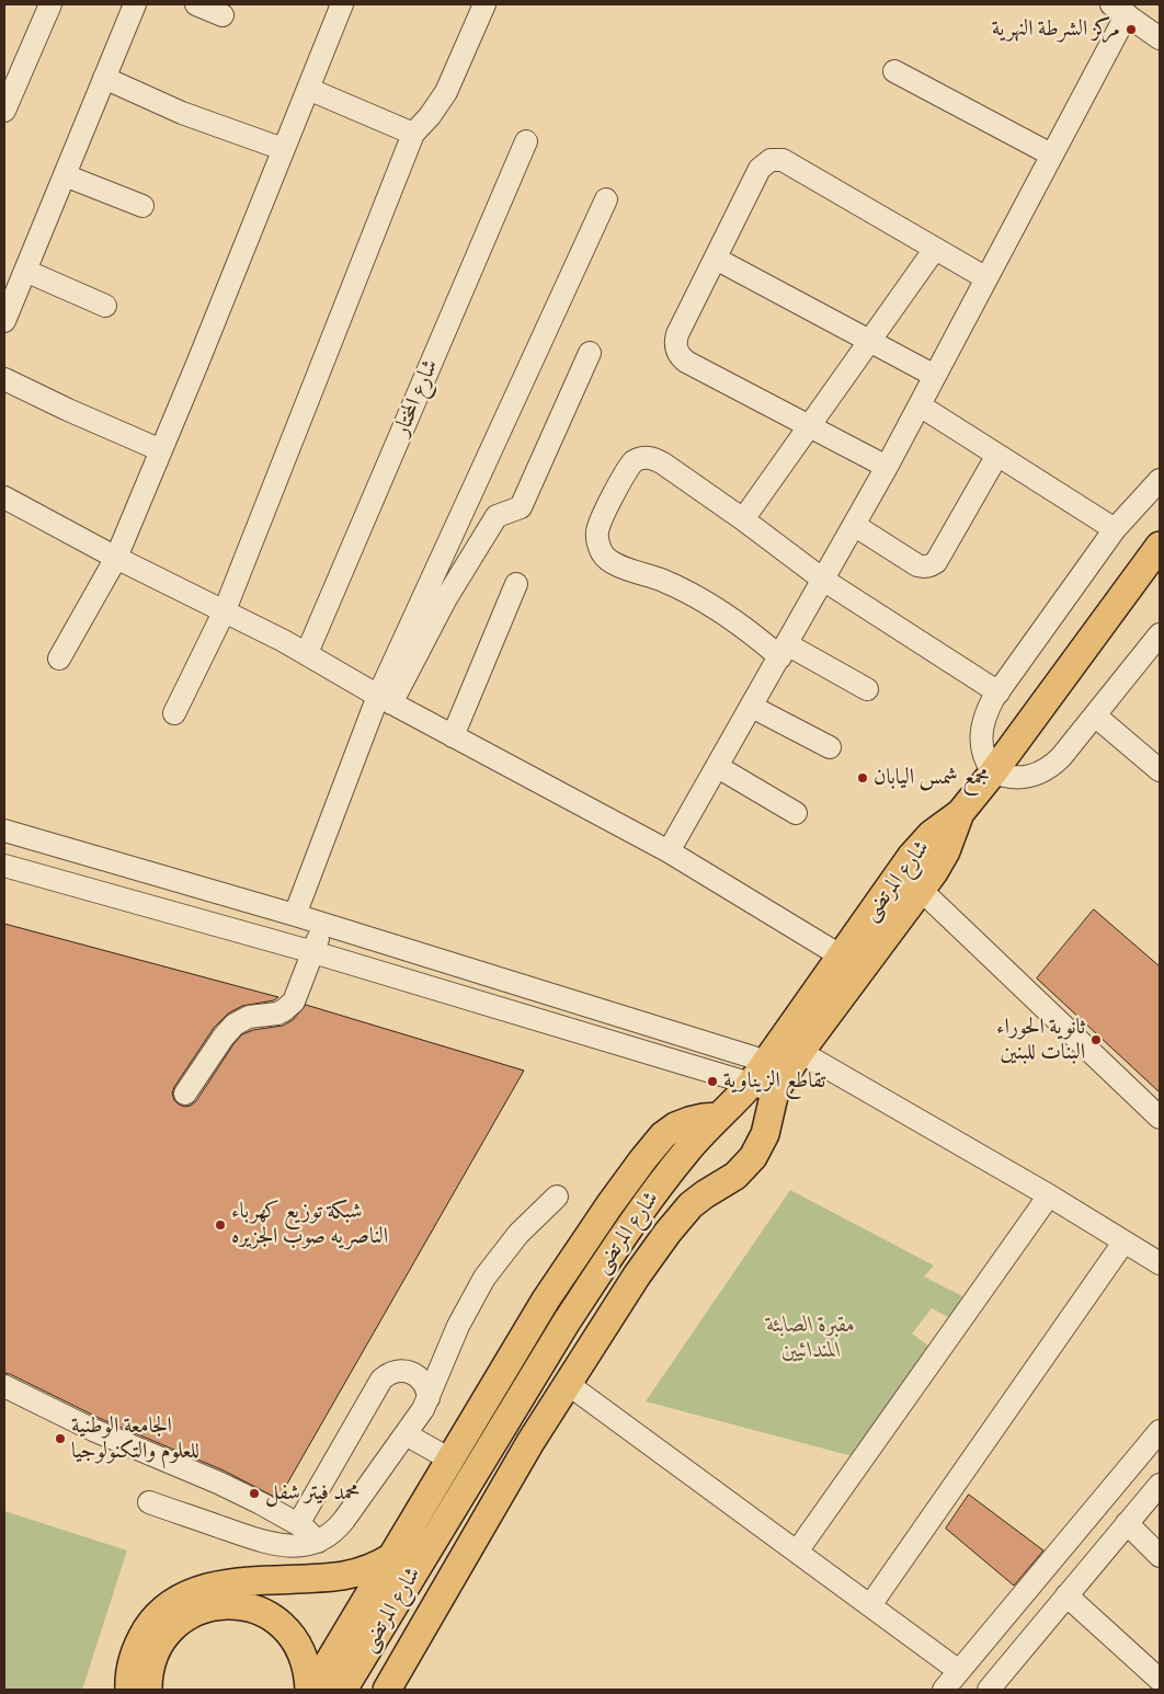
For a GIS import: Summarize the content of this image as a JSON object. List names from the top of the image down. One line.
{"streets":{"main road":["شارع المرتضى"],"street":["شارع المختار"]},"parks":["مقبرة الصابئة المندائيين"],"places":["مركز الشرطة النهرية","مجمع شمس اليابان","ثانوية الحوراء البنات للبنين","تقاطع الزيناوية","شبكة توزيع كهرباء الناصريه صوب الجزيره","الجامعة الوطنية للعلوم والتكنولوجيا","محمد فيتر شفل"]}
